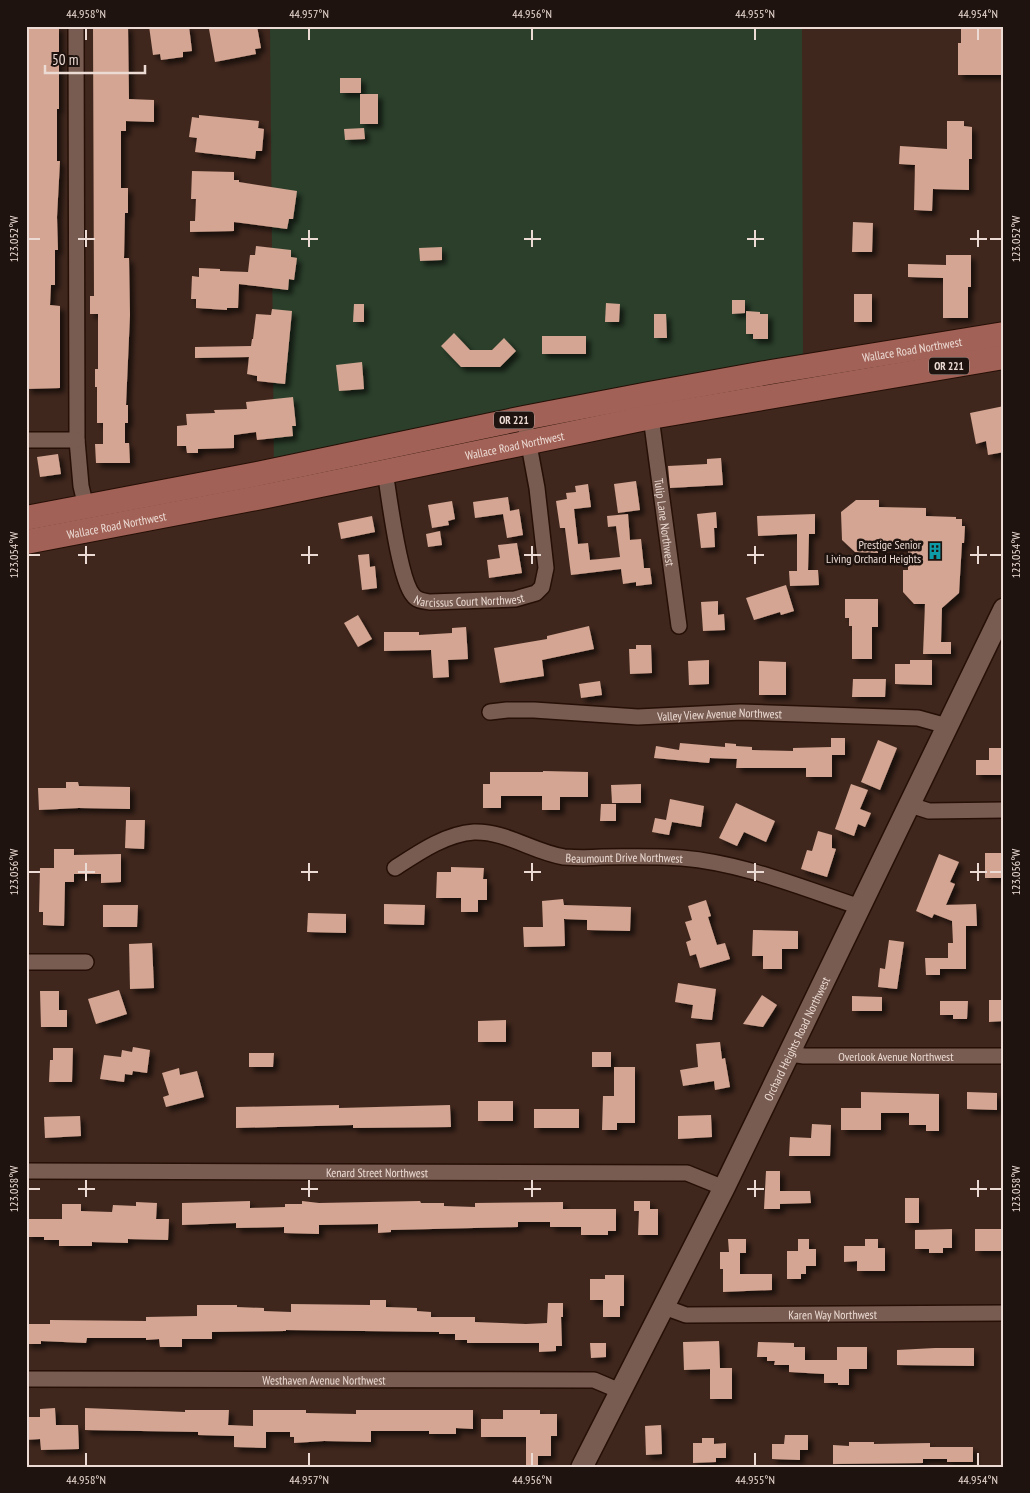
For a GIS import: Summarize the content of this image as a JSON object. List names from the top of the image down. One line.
{"streets":{"main road":["Wallace Road Northwest","OR 221","Orchard Heights Road Northwest"],"street":["Tulip Lane Northwest","Narcissus Court Northwest","Valley View Avenue Northwest","Beaumount Drive Northwest","Overlook Avenue Northwest","Kenard Street Northwest","Karen Way Northwest","Westhaven Avenue Northwest"]},"crossings":[["Wallace Road Northwest","Tulip Lane Northwest"],["Wallace Road Northwest","Narcissus Court Northwest"],["Valley View Avenue Northwest","Orchard Heights Road Northwest"],["Beaumount Drive Northwest","Orchard Heights Road Northwest"],["Orchard Heights Road Northwest","Overlook Avenue Northwest"],["Orchard Heights Road Northwest","Kenard Street Northwest"],["Orchard Heights Road Northwest","Karen Way Northwest"],["Orchard Heights Road Northwest","Westhaven Avenue Northwest"]],"places":{"building":["Prestige Senior Living Orchard Heights"]},"scale_bar":"50 m","coordinates":["44.958°N","44.957°N","44.956°N","44.955°N","44.954°N","123.052°W","123.054°W","123.056°W","123.058°W"]}
